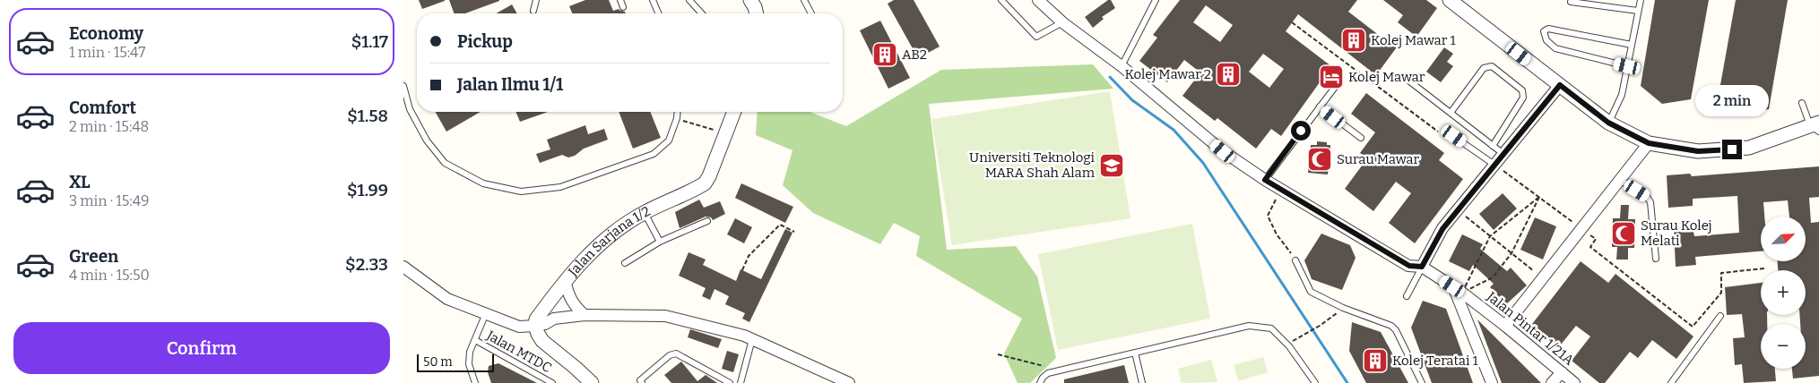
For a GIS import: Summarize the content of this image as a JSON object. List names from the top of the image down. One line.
{"streets":{"street":["Jalan Sarjana 1/2","Jalan Pintar 1/21A"],"lane":["Jalan MTDC"]},"places":{"building":["Kolej Mawar 1","AB2","Kolej Mawar 2","Kolej Teratai 1"],"hotel":["Kolej Mawar"],"mosque":["Surau Mawar","Surau Kolej Melati"],"school or university":["Universiti Teknologi MARA Shah Alam"]},"scale_bar":"50 m","north":"top right","page":{"list":[{"name":"Economy","note":"1 min · 15:47","value":"$1.17"},{"name":"Comfort","note":"2 min · 15:48","value":"$1.58"},{"name":"XL","note":"3 min · 15:49","value":"$1.99"},{"name":"Green","note":"4 min · 15:50","value":"$2.33"}],"banner":["Pickup","Jalan Ilmu 1/1"],"bubble":"2 min","map_buttons":["+","−"],"buttons":"Confirm","scale":"50 m"}}
